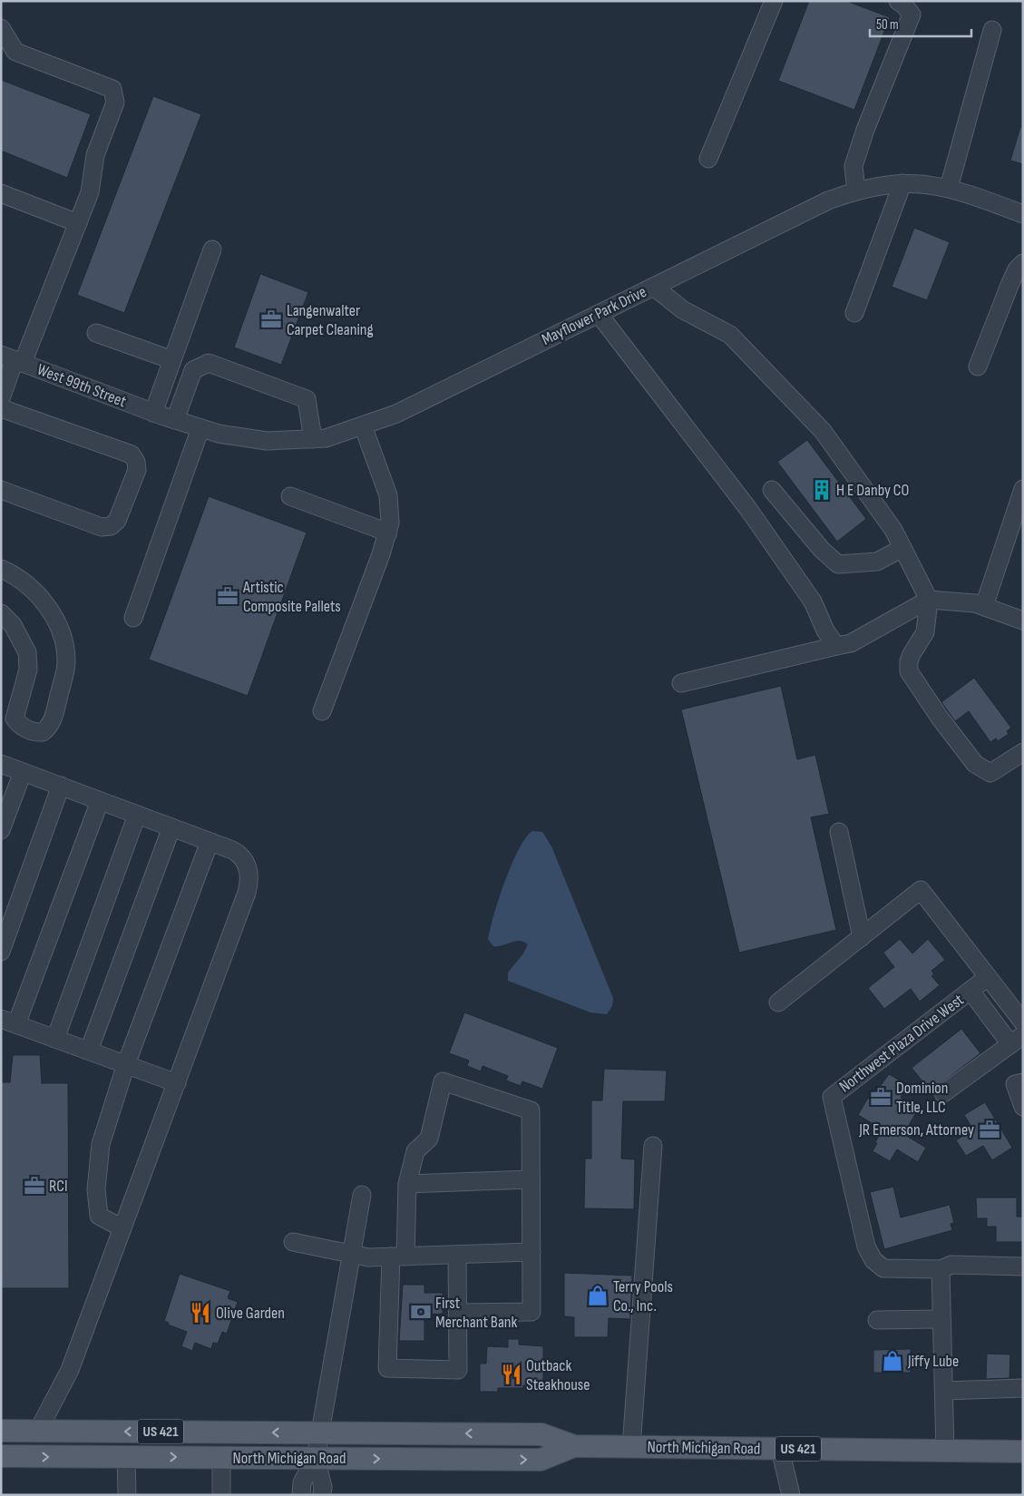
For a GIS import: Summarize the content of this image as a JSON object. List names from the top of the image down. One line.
{"streets":{"main road":["US 421","North Michigan Road"],"street":["Mayflower Park Drive","West 99th Street","Northwest Plaza Drive West"]},"crossings":[["Mayflower Park Drive","West 99th Street"]],"places":{"office":["Langenwalter Carpet Cleaning","Artistic Composite Pallets","Dominion Title, LLC","JR Emerson, Attorney","RCI"],"building":["H E Danby CO"],"shop":["Terry Pools Co., Inc.","Jiffy Lube"],"bank":["First Merchant Bank"],"restaurant":["Olive Garden","Outback Steakhouse"]},"scale_bar":"50 m"}
